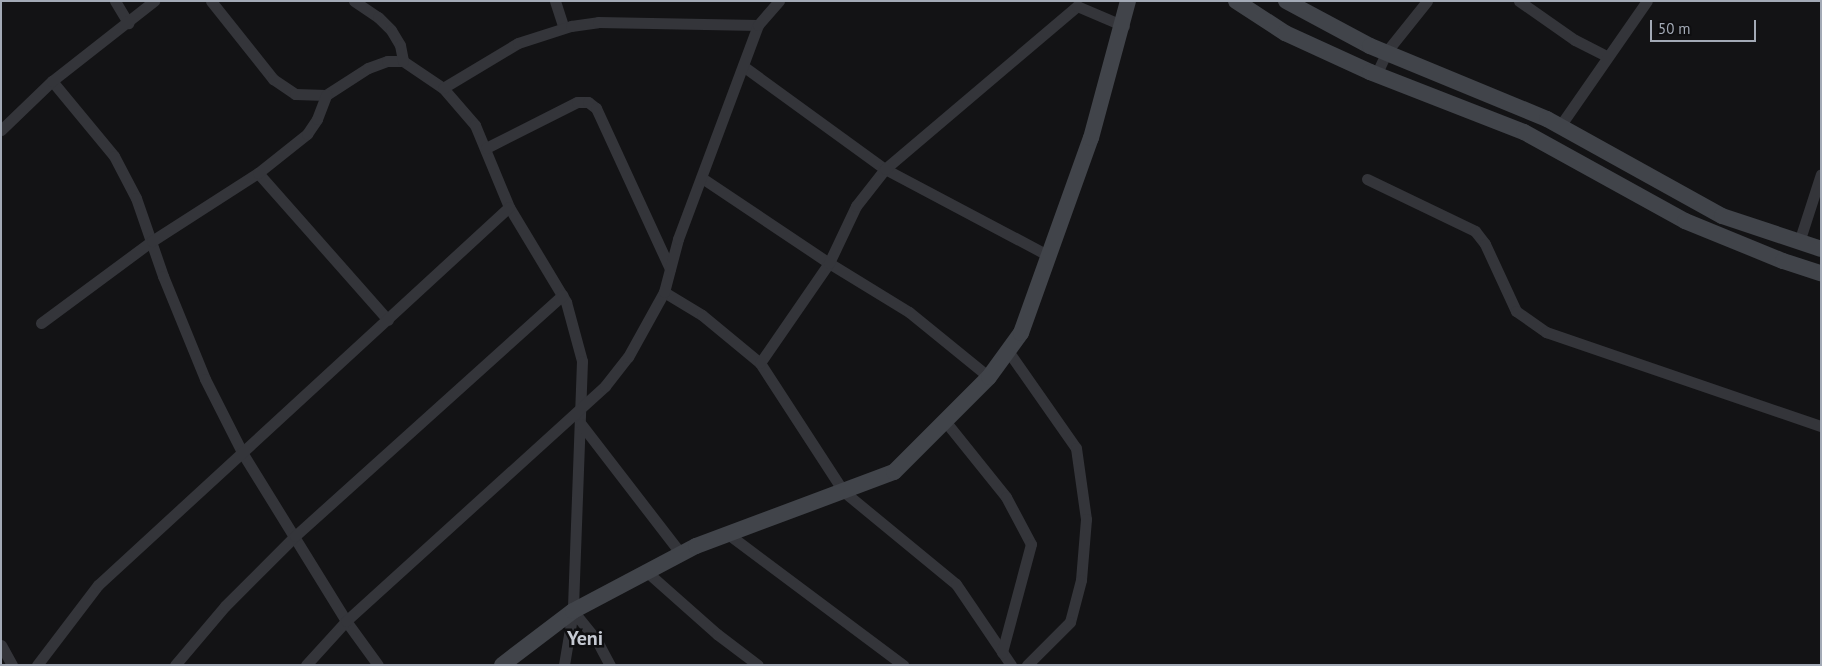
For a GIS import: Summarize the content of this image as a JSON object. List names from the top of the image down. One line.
{"districts":["Yeni"],"scale_bar":"50 m"}
